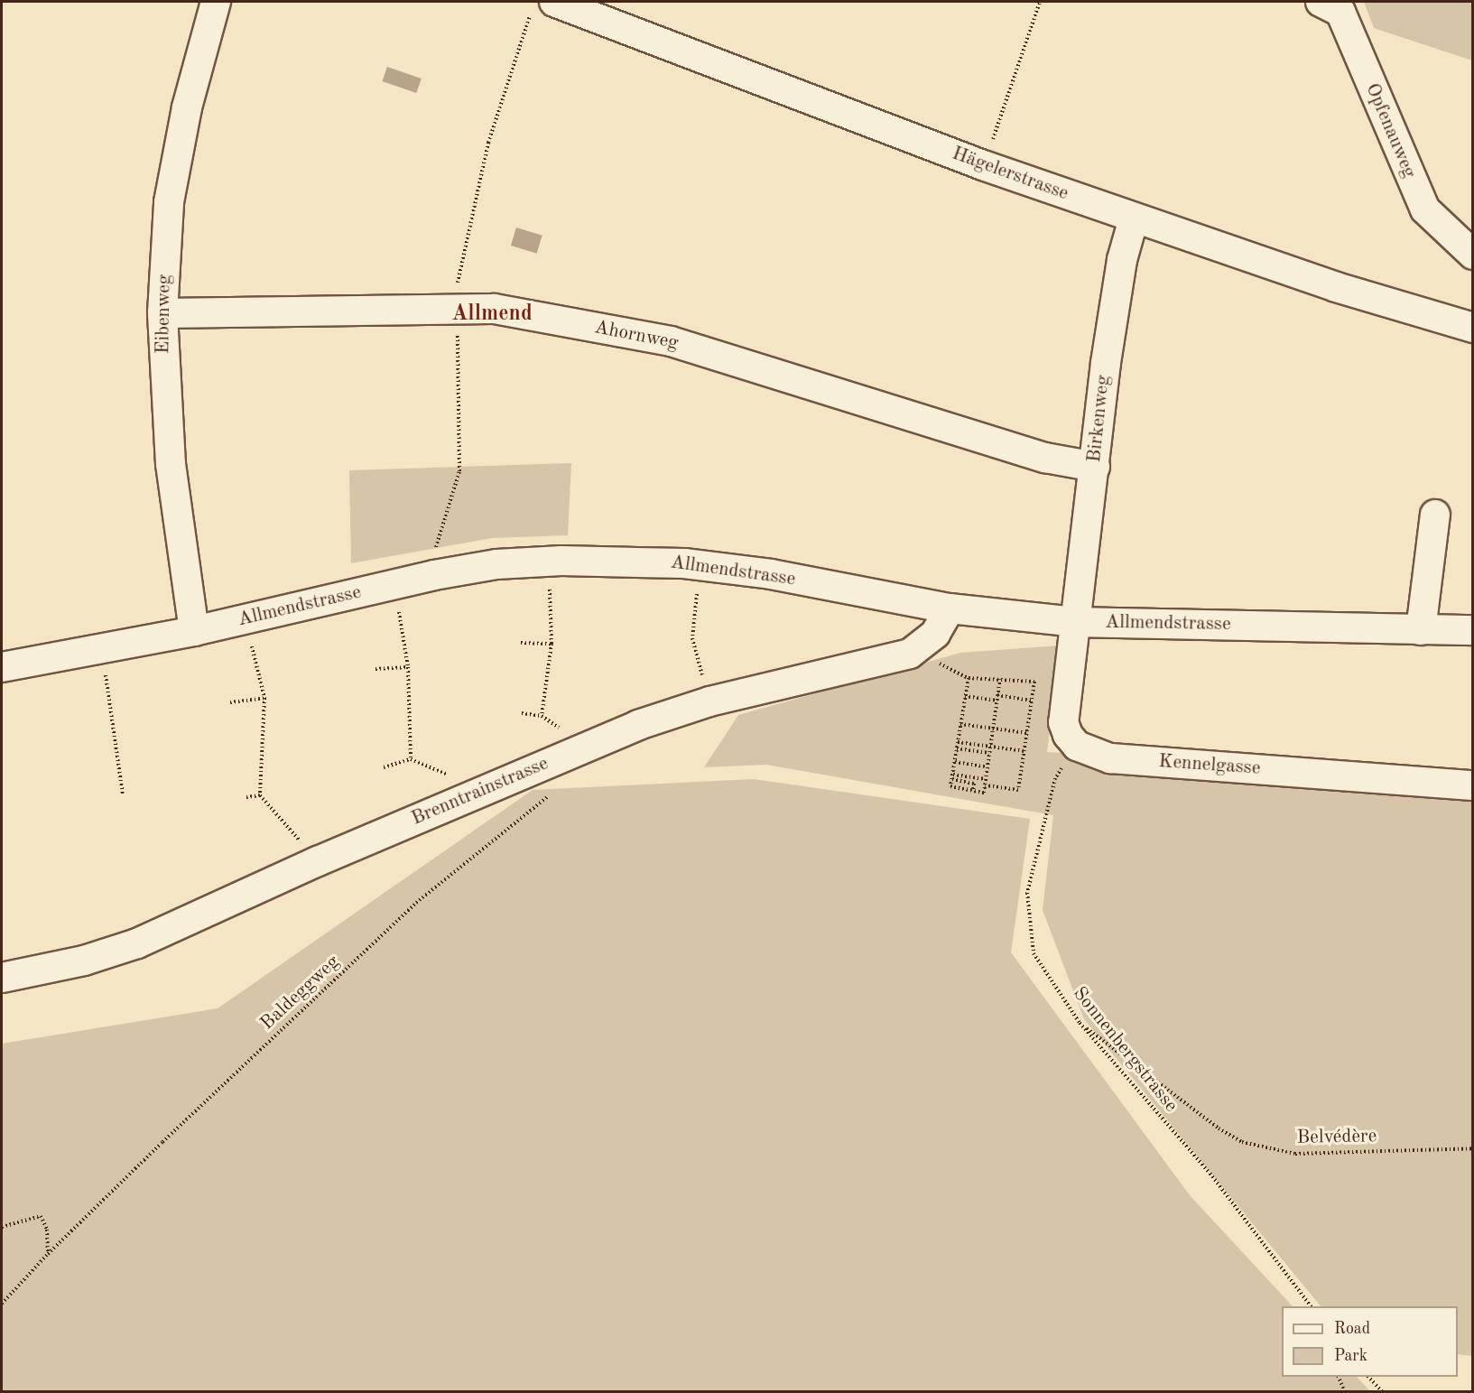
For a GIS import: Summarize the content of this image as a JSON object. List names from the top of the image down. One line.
{"streets":{"street":["Opfenauweg","Hägelerstrasse","Eibenweg","Ahornweg","Birkenweg","Allmendstrasse","Kennelgasse","Brenntrainstrasse"],"path":["Baldeggweg","Sonnenbergstrasse","Belvédère"]},"crossings":[["Hägelerstrasse","Birkenweg"],["Eibenweg","Ahornweg"],["Eibenweg","Allmendstrasse"],["Ahornweg","Birkenweg"],["Birkenweg","Allmendstrasse"],["Allmendstrasse","Brenntrainstrasse"],["Kennelgasse","Sonnenbergstrasse"],["Sonnenbergstrasse","Belvédère"]],"districts":["Allmend"],"legend":["Road","Park"]}
